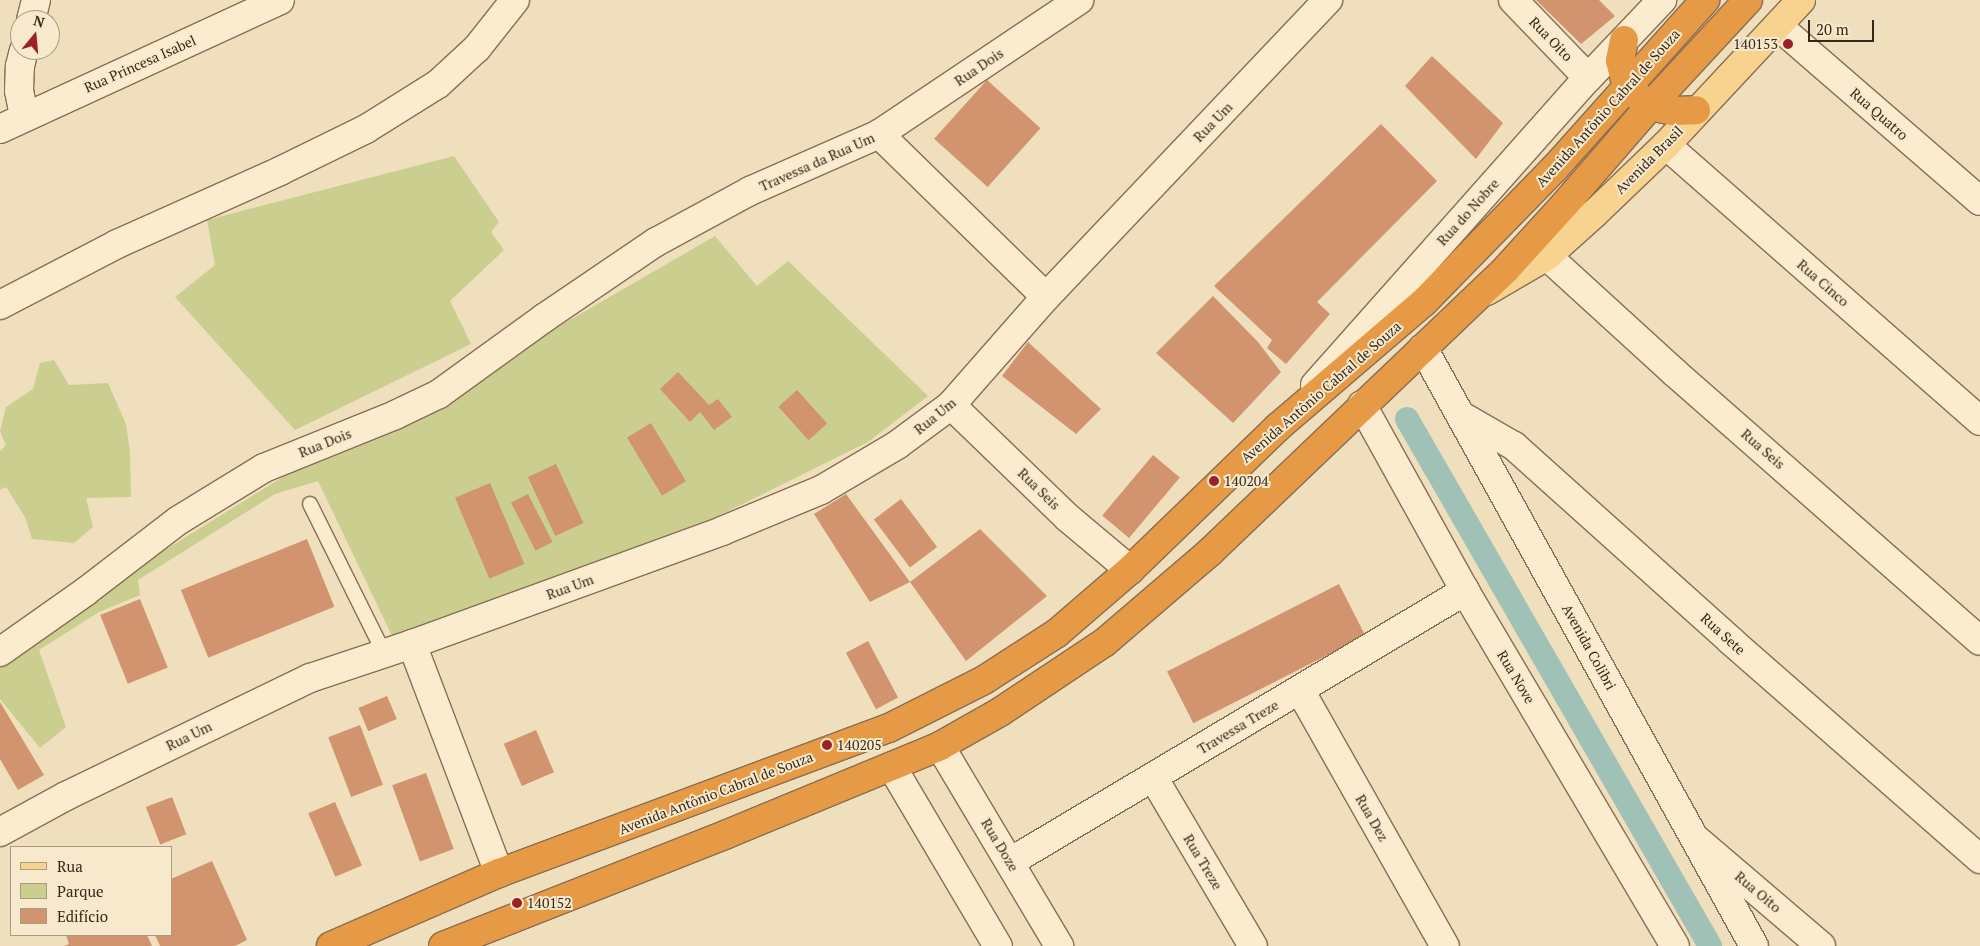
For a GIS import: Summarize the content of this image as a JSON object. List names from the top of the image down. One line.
{"streets":{"highway":["Avenida Antônio Cabral de Souza"],"main road":["Avenida Brasil"],"street":["Rua Oito","Rua Princesa Isabel","Rua Dois","Rua Quatro","Rua Um","Travessa da Rua Um","Rua do Nobre","Rua Cinco","Rua Seis","Rua Sete","Avenida Colibri","Rua Nove","Travessa Treze","Rua Dez","Rua Doze","Rua Treze"]},"crossings":[["Rua Oito","Rua do Nobre"],["Rua Oito","Avenida Colibri"],["Rua Dois","Travessa da Rua Um"],["Avenida Antônio Cabral de Souza","Rua do Nobre"],["Avenida Antônio Cabral de Souza","Rua Seis"],["Rua Quatro","Avenida Brasil"],["Rua Um","Travessa da Rua Um"],["Rua Um","Rua Seis"],["Avenida Brasil","Rua Cinco"],["Avenida Brasil","Rua Seis"],["Rua Sete","Avenida Colibri"],["Rua Nove","Travessa Treze"],["Travessa Treze","Rua Dez"],["Travessa Treze","Rua Doze"],["Travessa Treze","Rua Treze"]],"places":["140153","140204","140205","140152"],"legend":["Rua","Parque","Edifício"],"scale_bar":"20 m","north":"top"}
